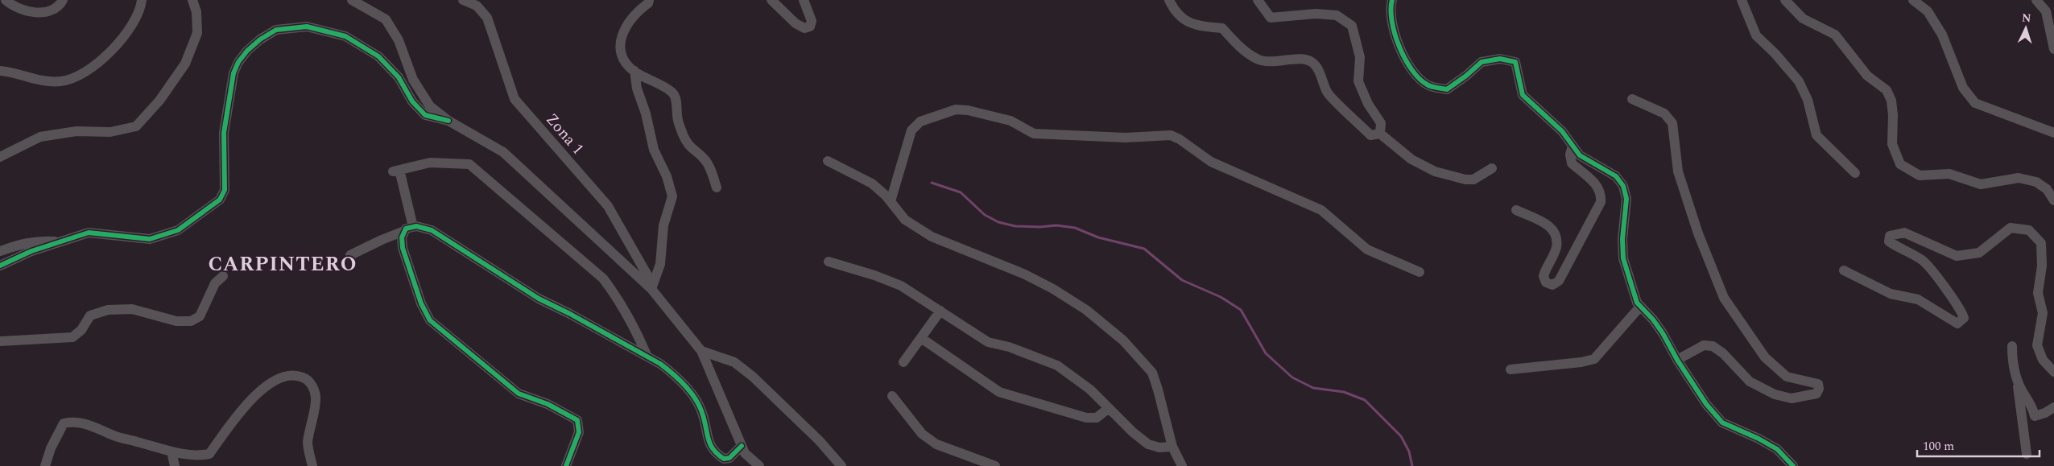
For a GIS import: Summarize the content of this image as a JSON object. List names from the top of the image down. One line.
{"streets":{"street":["Zona 1"]},"districts":["CARPINTERO"],"scale_bar":"100 m","north":"top"}
